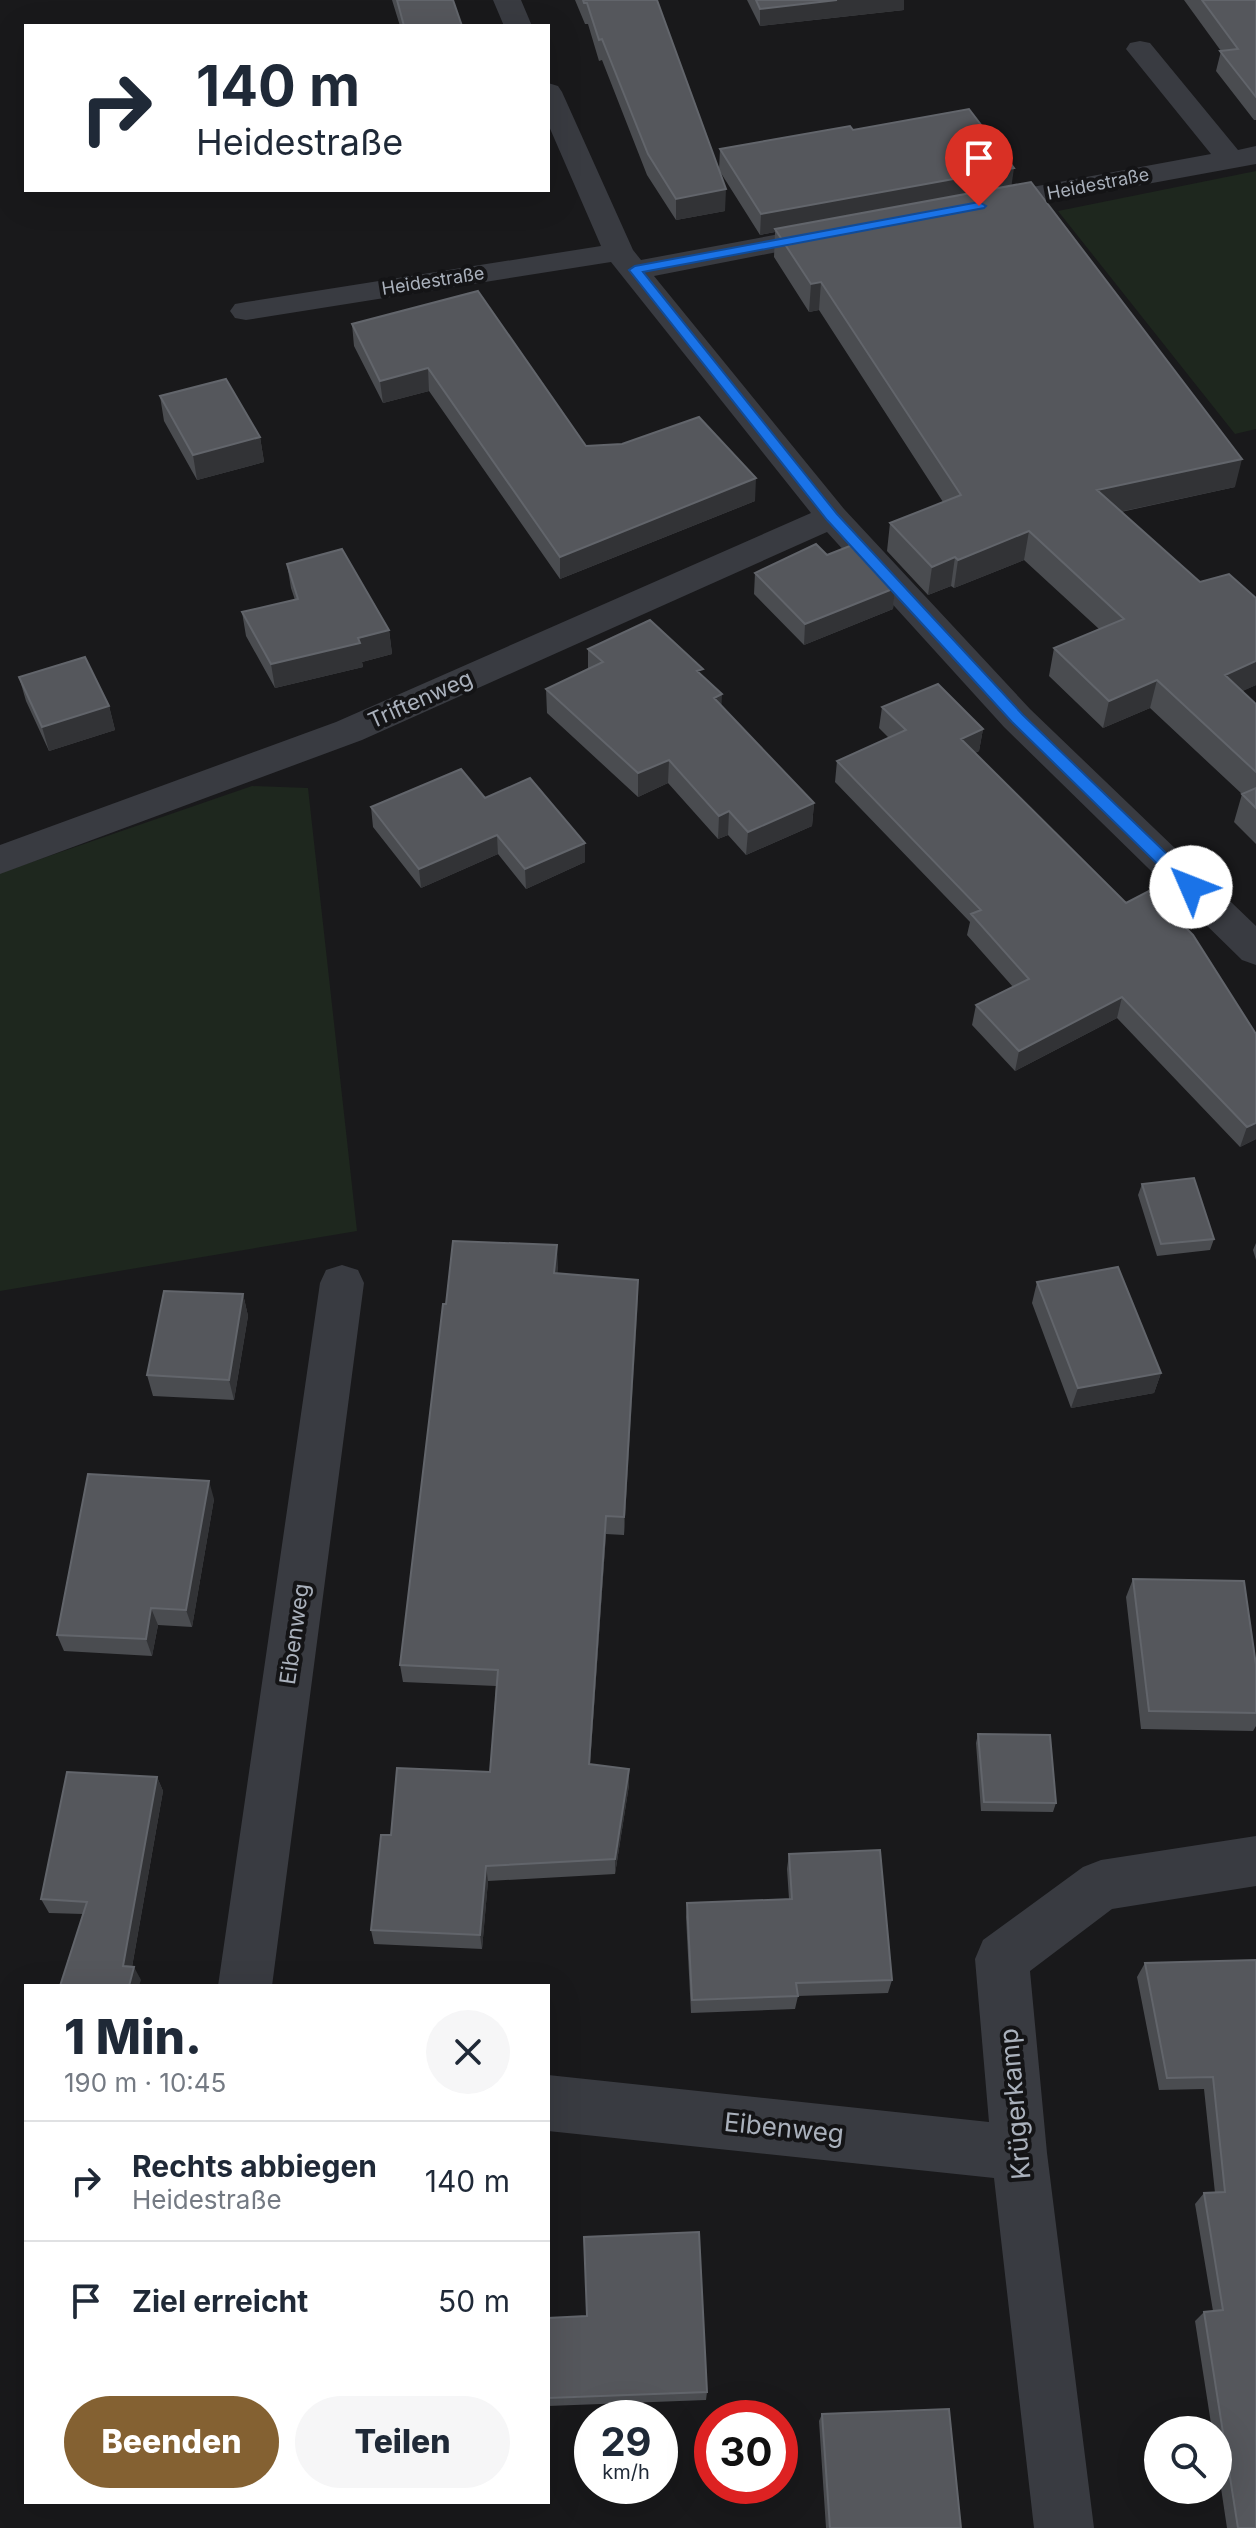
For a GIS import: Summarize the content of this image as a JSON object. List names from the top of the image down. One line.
{"streets":{"street":["Heidestraße","Triftenweg","Eibenweg","Krügerkamp"]},"crossings":[["Eibenweg","Krügerkamp"]],"page":{"turn":["140 m","Heidestraße"],"heading":["1 Min.","190 m · 10:45"],"list":[{"name":"Rechts abbiegen","note":"Heidestraße","value":"140 m"},{"name":"Ziel erreicht","value":"50 m"}],"buttons":["Beenden","Teilen"],"speed":"29 km/h","limit":"30"}}
